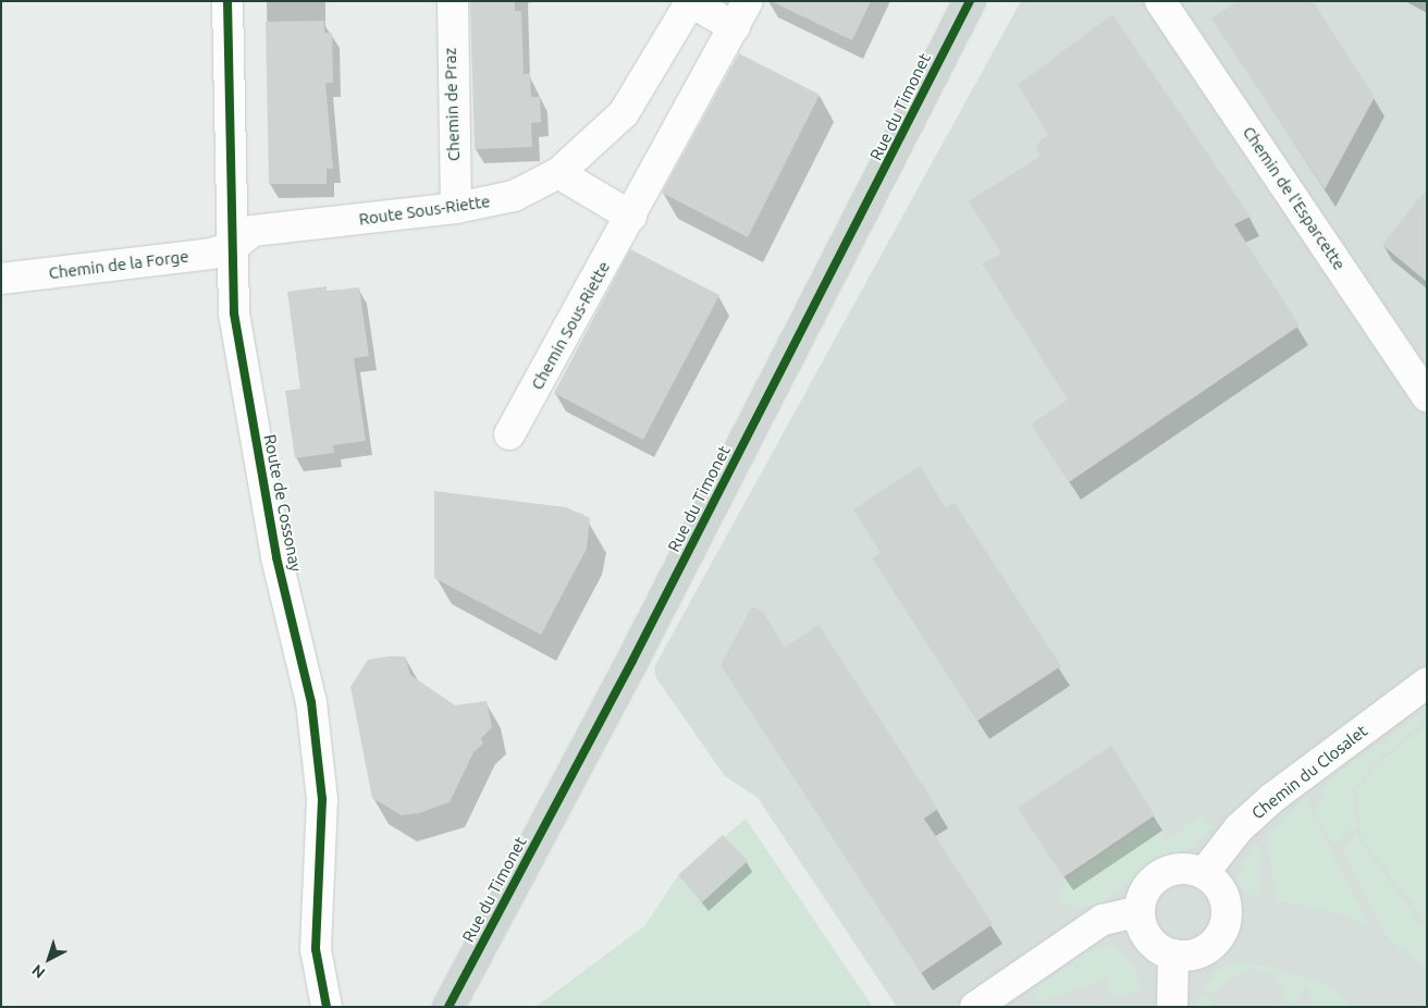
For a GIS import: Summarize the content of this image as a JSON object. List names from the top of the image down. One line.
{"streets":{"main road":["Rue du Timonet"],"street":["Chemin de Praz","Chemin de l'Esparcette","Route Sous-Riette","Chemin de la Forge","Chemin Sous-Riette","Route de Cossonay","Chemin du Closalet"]},"crossings":[["Chemin de Praz","Route Sous-Riette"],["Route Sous-Riette","Chemin de la Forge"],["Route Sous-Riette","Chemin Sous-Riette"],["Route Sous-Riette","Route de Cossonay"],["Chemin de la Forge","Route de Cossonay"]],"north":"bottom left"}
